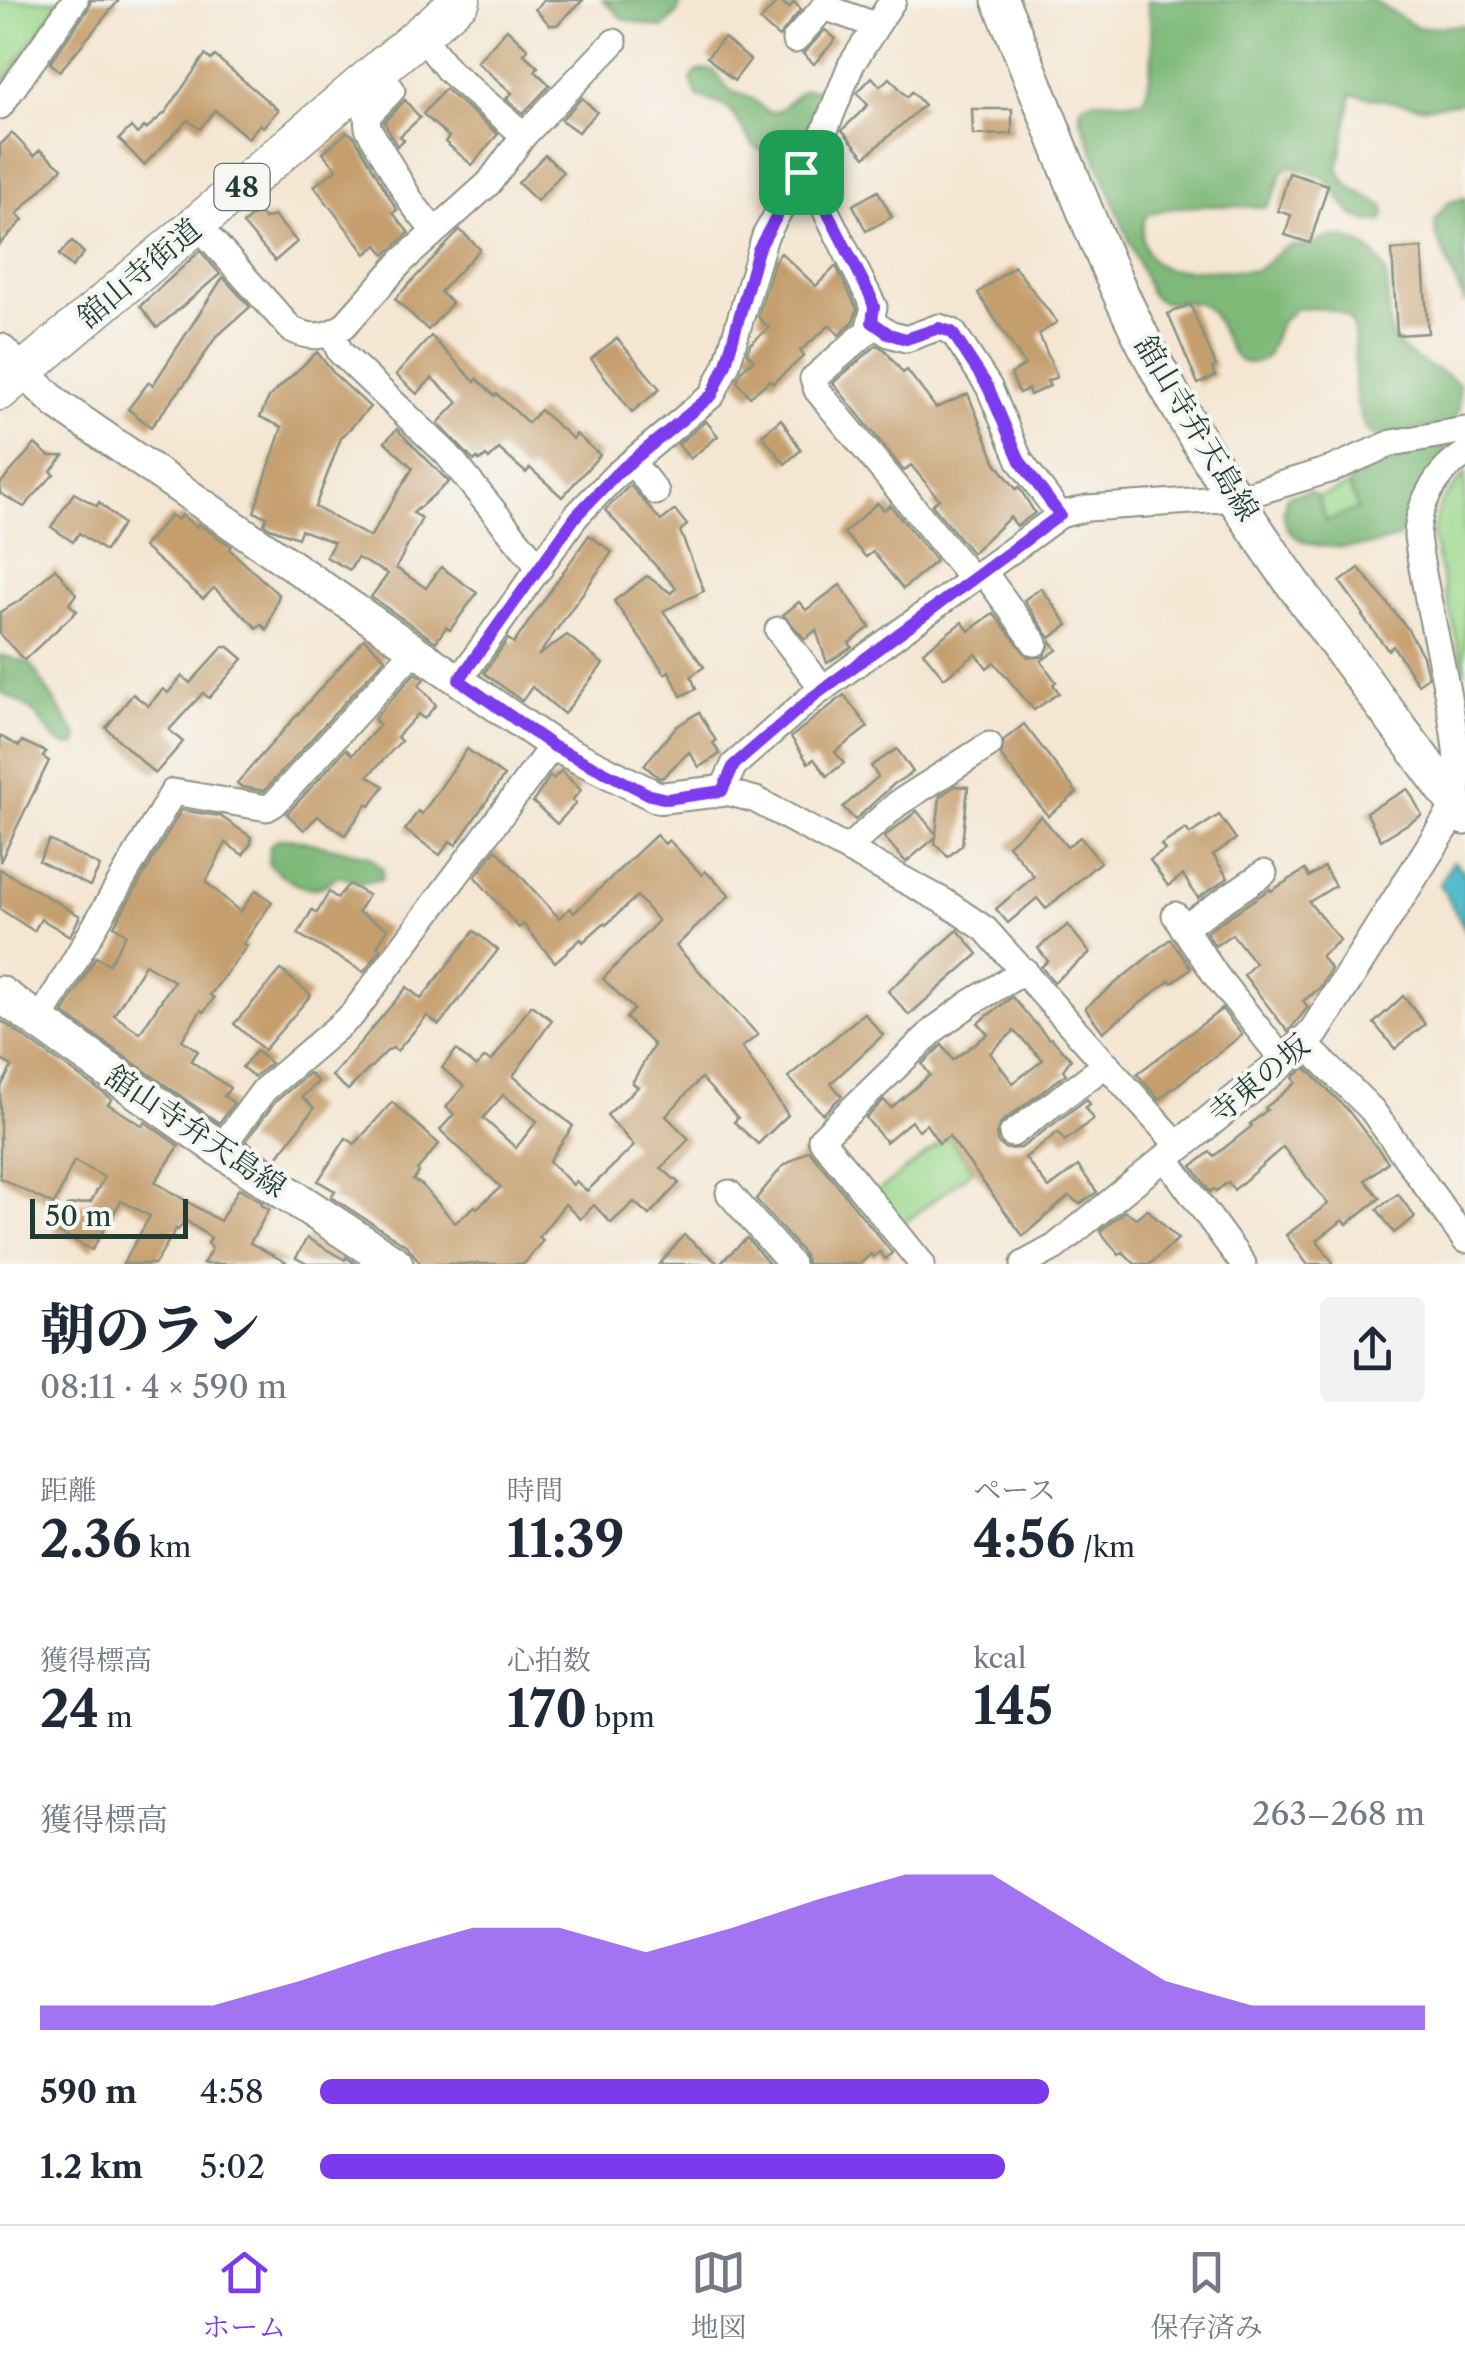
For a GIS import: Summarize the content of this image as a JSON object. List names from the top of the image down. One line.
{"streets":{"main road":["48","舘山寺街道","舘山寺弁天島線"],"street":["寺東の坂"]},"crossings":[["舘山寺弁天島線","寺東の坂"]],"scale_bar":"50 m","page":{"scale":"50 m","heading":["朝のラン","08:11 · 4 × 590 m"],"stats":[["距離","2.36 km"],["時間","11:39"],["ペース","4:56 /km"],["獲得標高","24 m"],["心拍数","170 bpm"],["kcal","145"]],"chart":["獲得標高","263–268 m"],"list":[{"name":"590 m","note":"4:58"},{"name":"1.2 km","note":"5:02"}],"tabs":["ホーム","地図","保存済み"]}}
